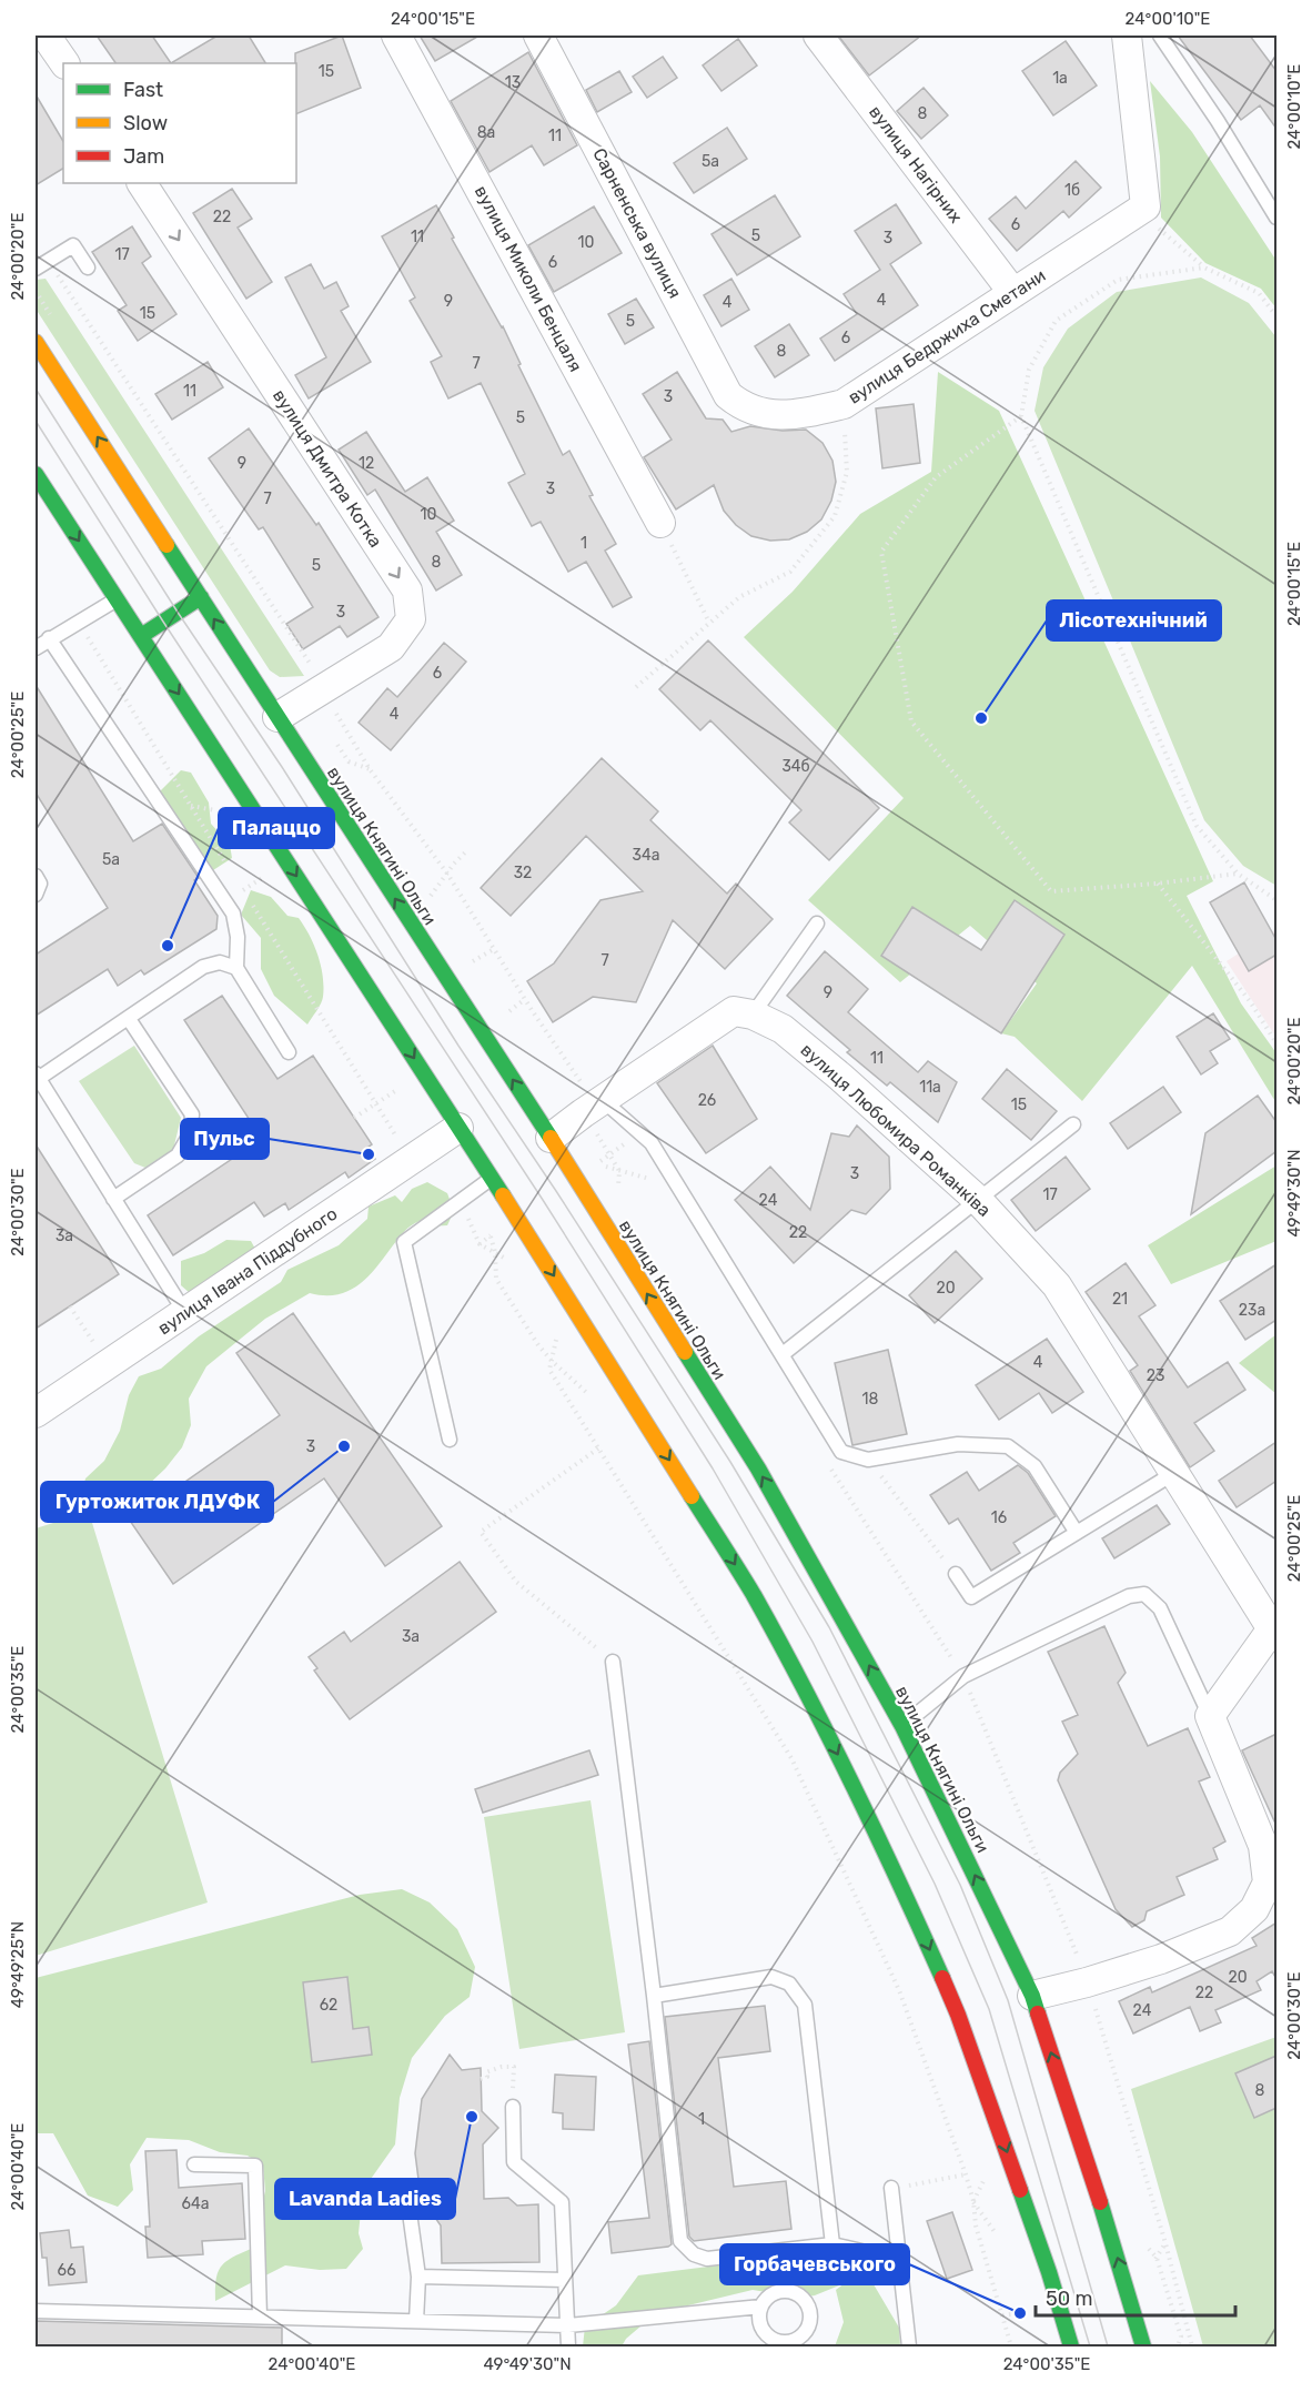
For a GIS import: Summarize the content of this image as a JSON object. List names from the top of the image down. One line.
{"streets":{"main road":["вулиця Княгині Ольги"],"street":["вулиця Нагірних","Сарненська вулиця","вулиця Миколи Бенцаля","вулиця Бедржиха Сметани","вулиця Дмитра Котка","вулиця Любомира Романківа","вулиця Івана Піддубного"]},"crossings":[["вулиця Нагірних","вулиця Бедржиха Сметани"],["Сарненська вулиця","вулиця Бедржиха Сметани"],["вулиця Дмитра Котка","вулиця Княгині Ольги"],["вулиця Княгині Ольги","вулиця Любомира Романківа"]],"one_way":["вулиця Дмитра Котка"],"places":["Лісотехнічний","Палаццо","Пульс","Гуртожиток ЛДУФК","Lavanda Ladies","Горбачевського"],"house_numbers":["15","1а","13","8","8а","11","5а","1б","22","6","5","11","3","10","17","6","4","9","4","15","5","6","8","7","11","3","5","9","12","3","7","10","1","8","5","3","6","4","34б","34а","5а","32","7","9","11","11а","26","15","3","17","24","22","3а","20","21","23а","4","23","18","3","16","3а","20","22","62","24","8","1","64а","66"],"legend":["Fast","Slow","Jam"],"scale_bar":"50 m","coordinates":["24°00'15\"E","24°00'10\"E","24°00'20\"E","24°00'25\"E","49°49'30\"N","24°00'30\"E","24°00'35\"E","49°49'25\"N","24°00'40\"E"]}
